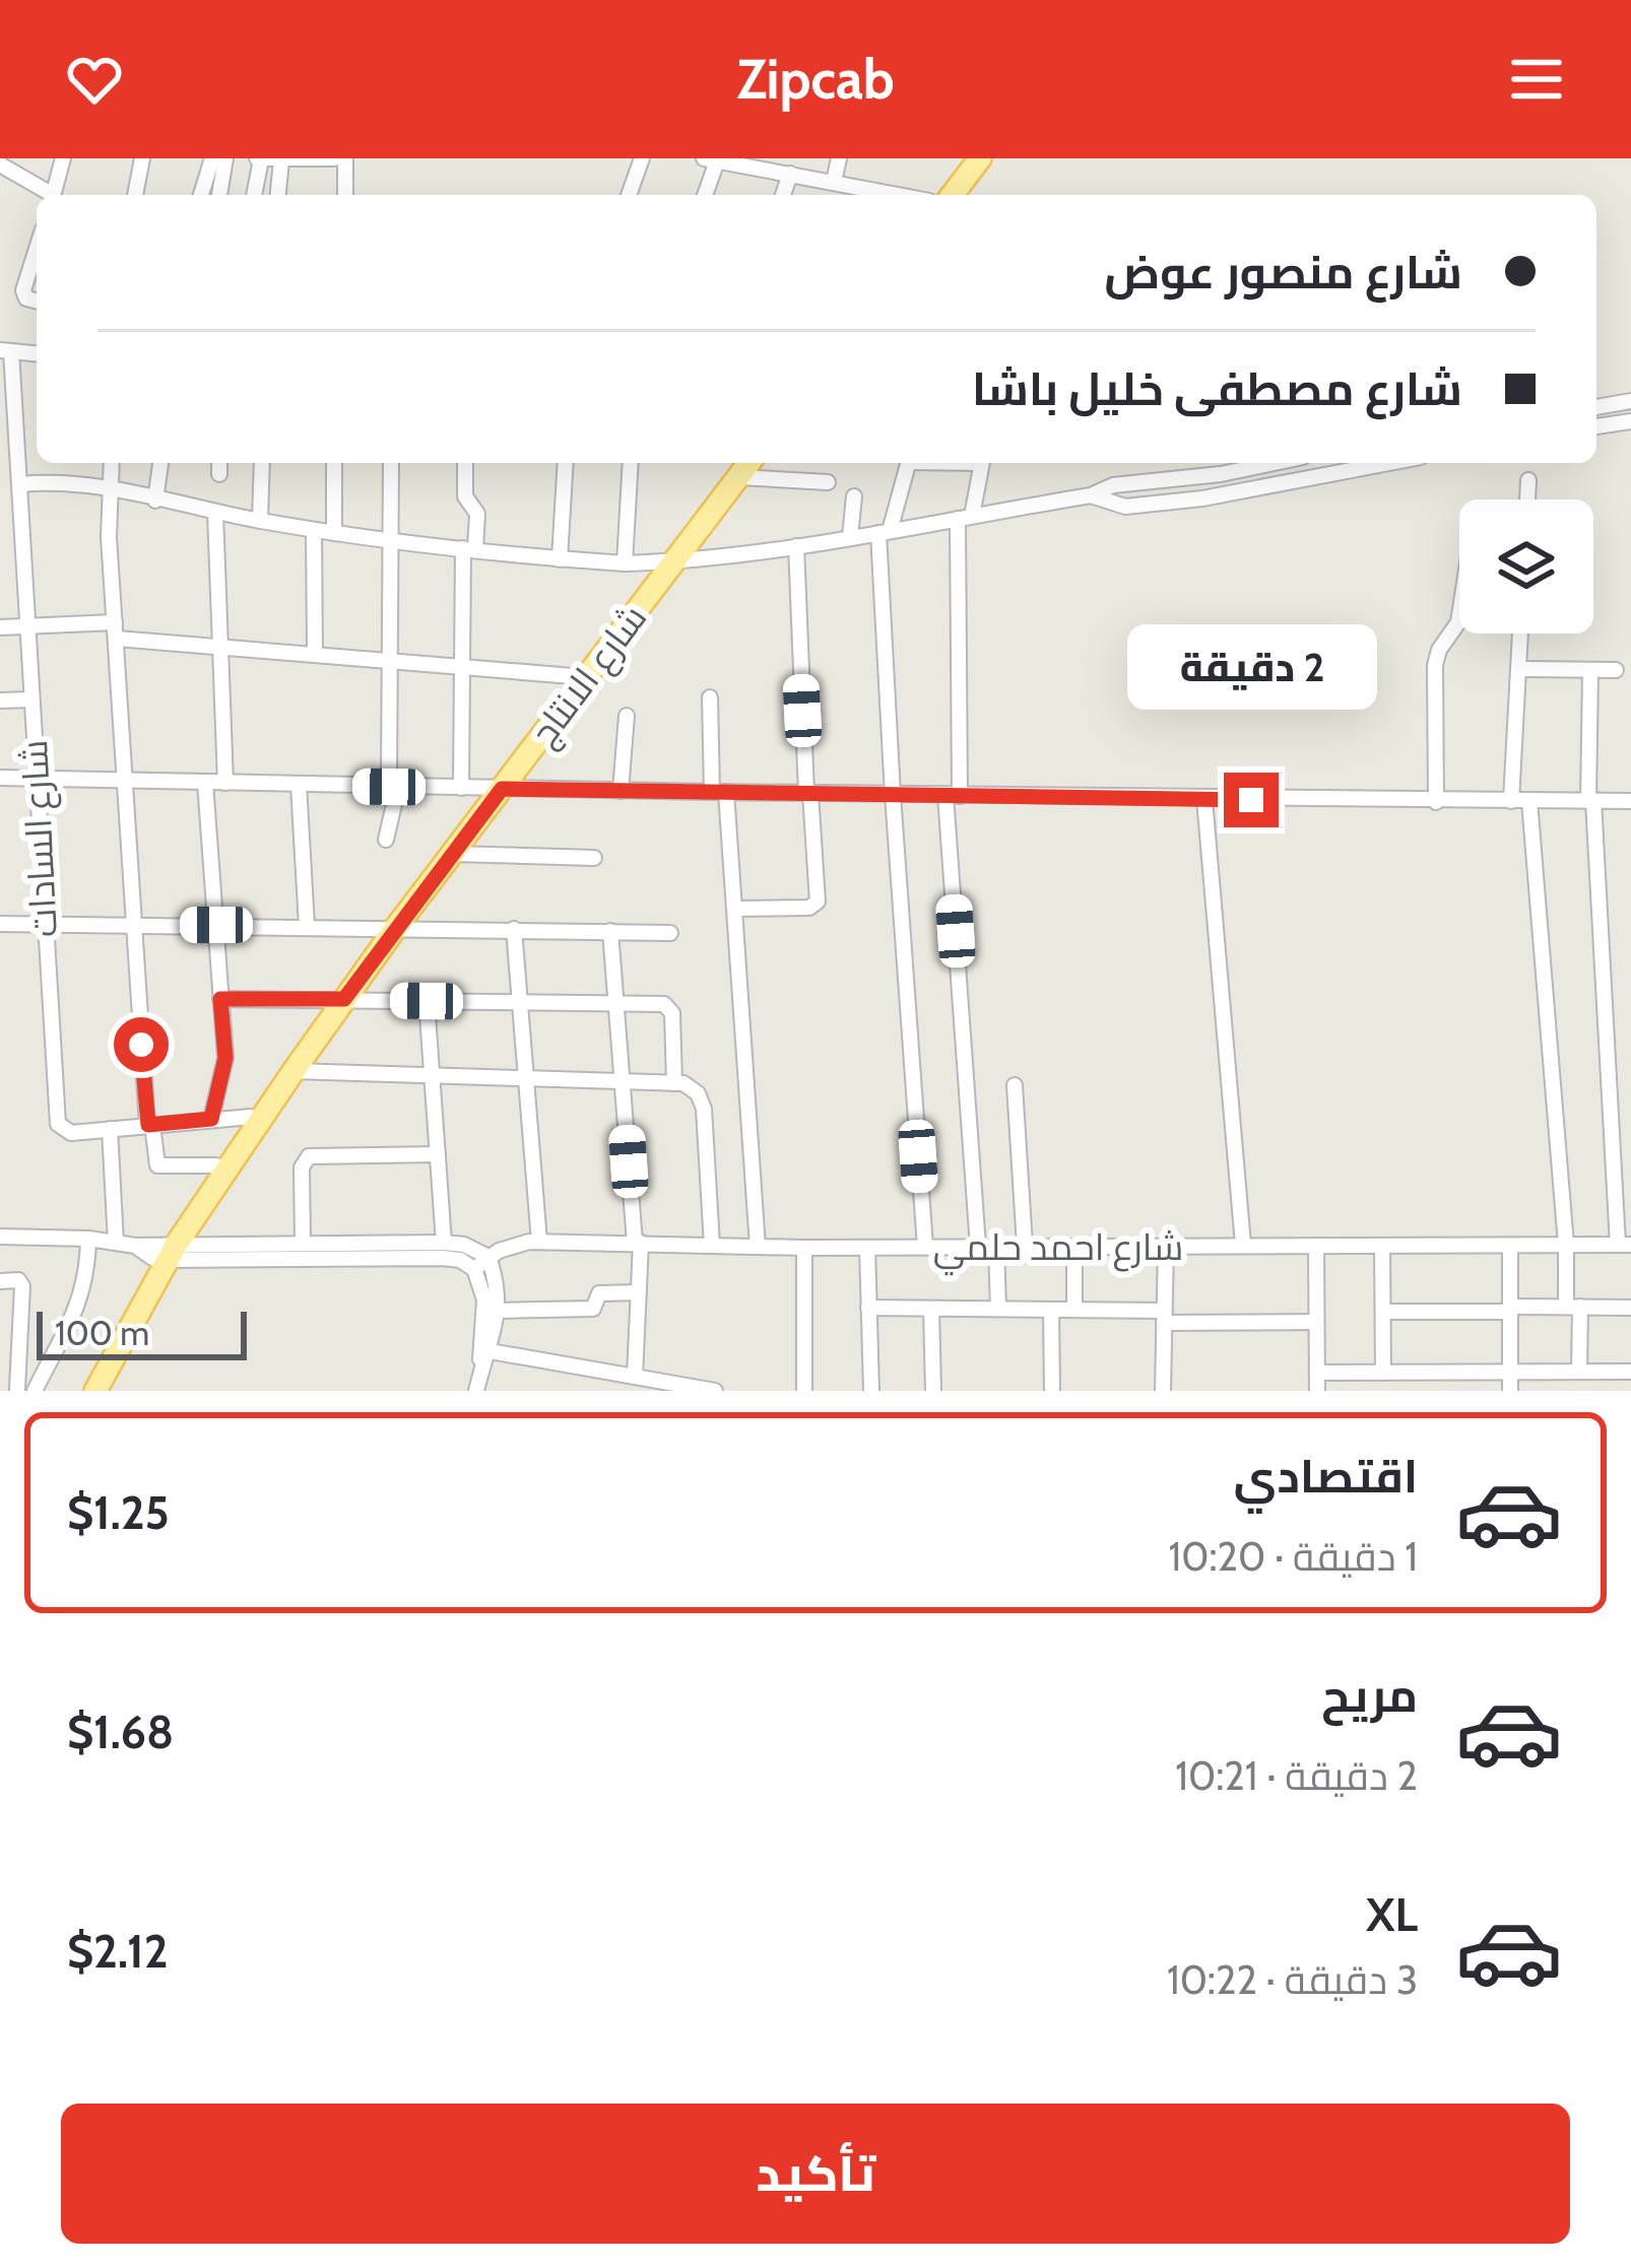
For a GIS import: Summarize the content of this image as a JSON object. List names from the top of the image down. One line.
{"streets":{"main road":["شارع الانتاج"],"street":["شارع السادات","شارع احمد حلمي"]},"scale_bar":"100 m","page":{"header":"Zipcab","banner":["شارع منصور عوض","شارع مصطفى خليل باشا"],"bubble":"2 دقيقة","scale":"100 m","list":[{"name":"اقتصادي","note":"1 دقيقة · 10:20","value":"$1.25"},{"name":"مريح","note":"2 دقيقة · 10:21","value":"$1.68"},{"name":"XL","note":"3 دقيقة · 10:22","value":"$2.12"}],"buttons":"تأكيد"}}
